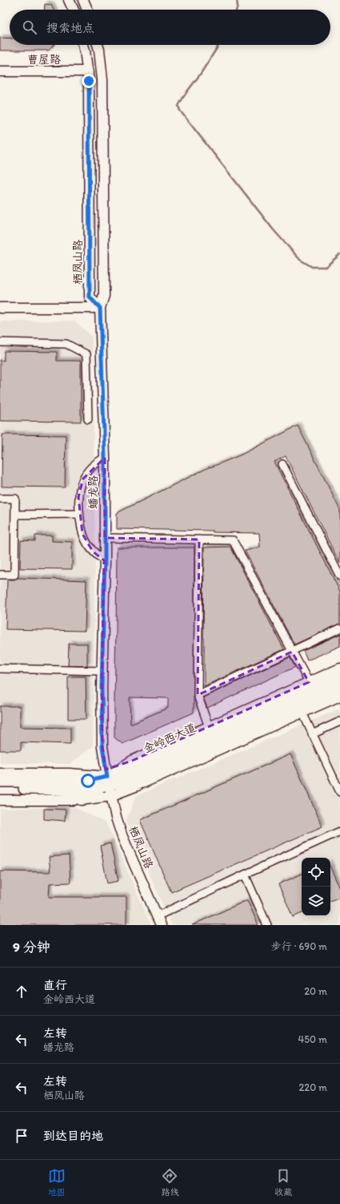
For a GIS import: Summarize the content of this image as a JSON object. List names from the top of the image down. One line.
{"streets":{"main road":["金岭西大道"],"street":["曹屋路","栖凤山路","蟠龙路"]},"crossings":[["曹屋路","栖凤山路"],["栖凤山路","蟠龙路"],["栖凤山路","金岭西大道"],["蟠龙路","金岭西大道"]],"page":{"search":"搜索地点","heading":["9 分钟","步行 · 690 m"],"list":[["直行","金岭西大道","20 m"],["左转","蟠龙路","450 m"],["左转","栖凤山路","220 m"],"到达目的地"],"nav":["地图","路线","收藏"]}}
